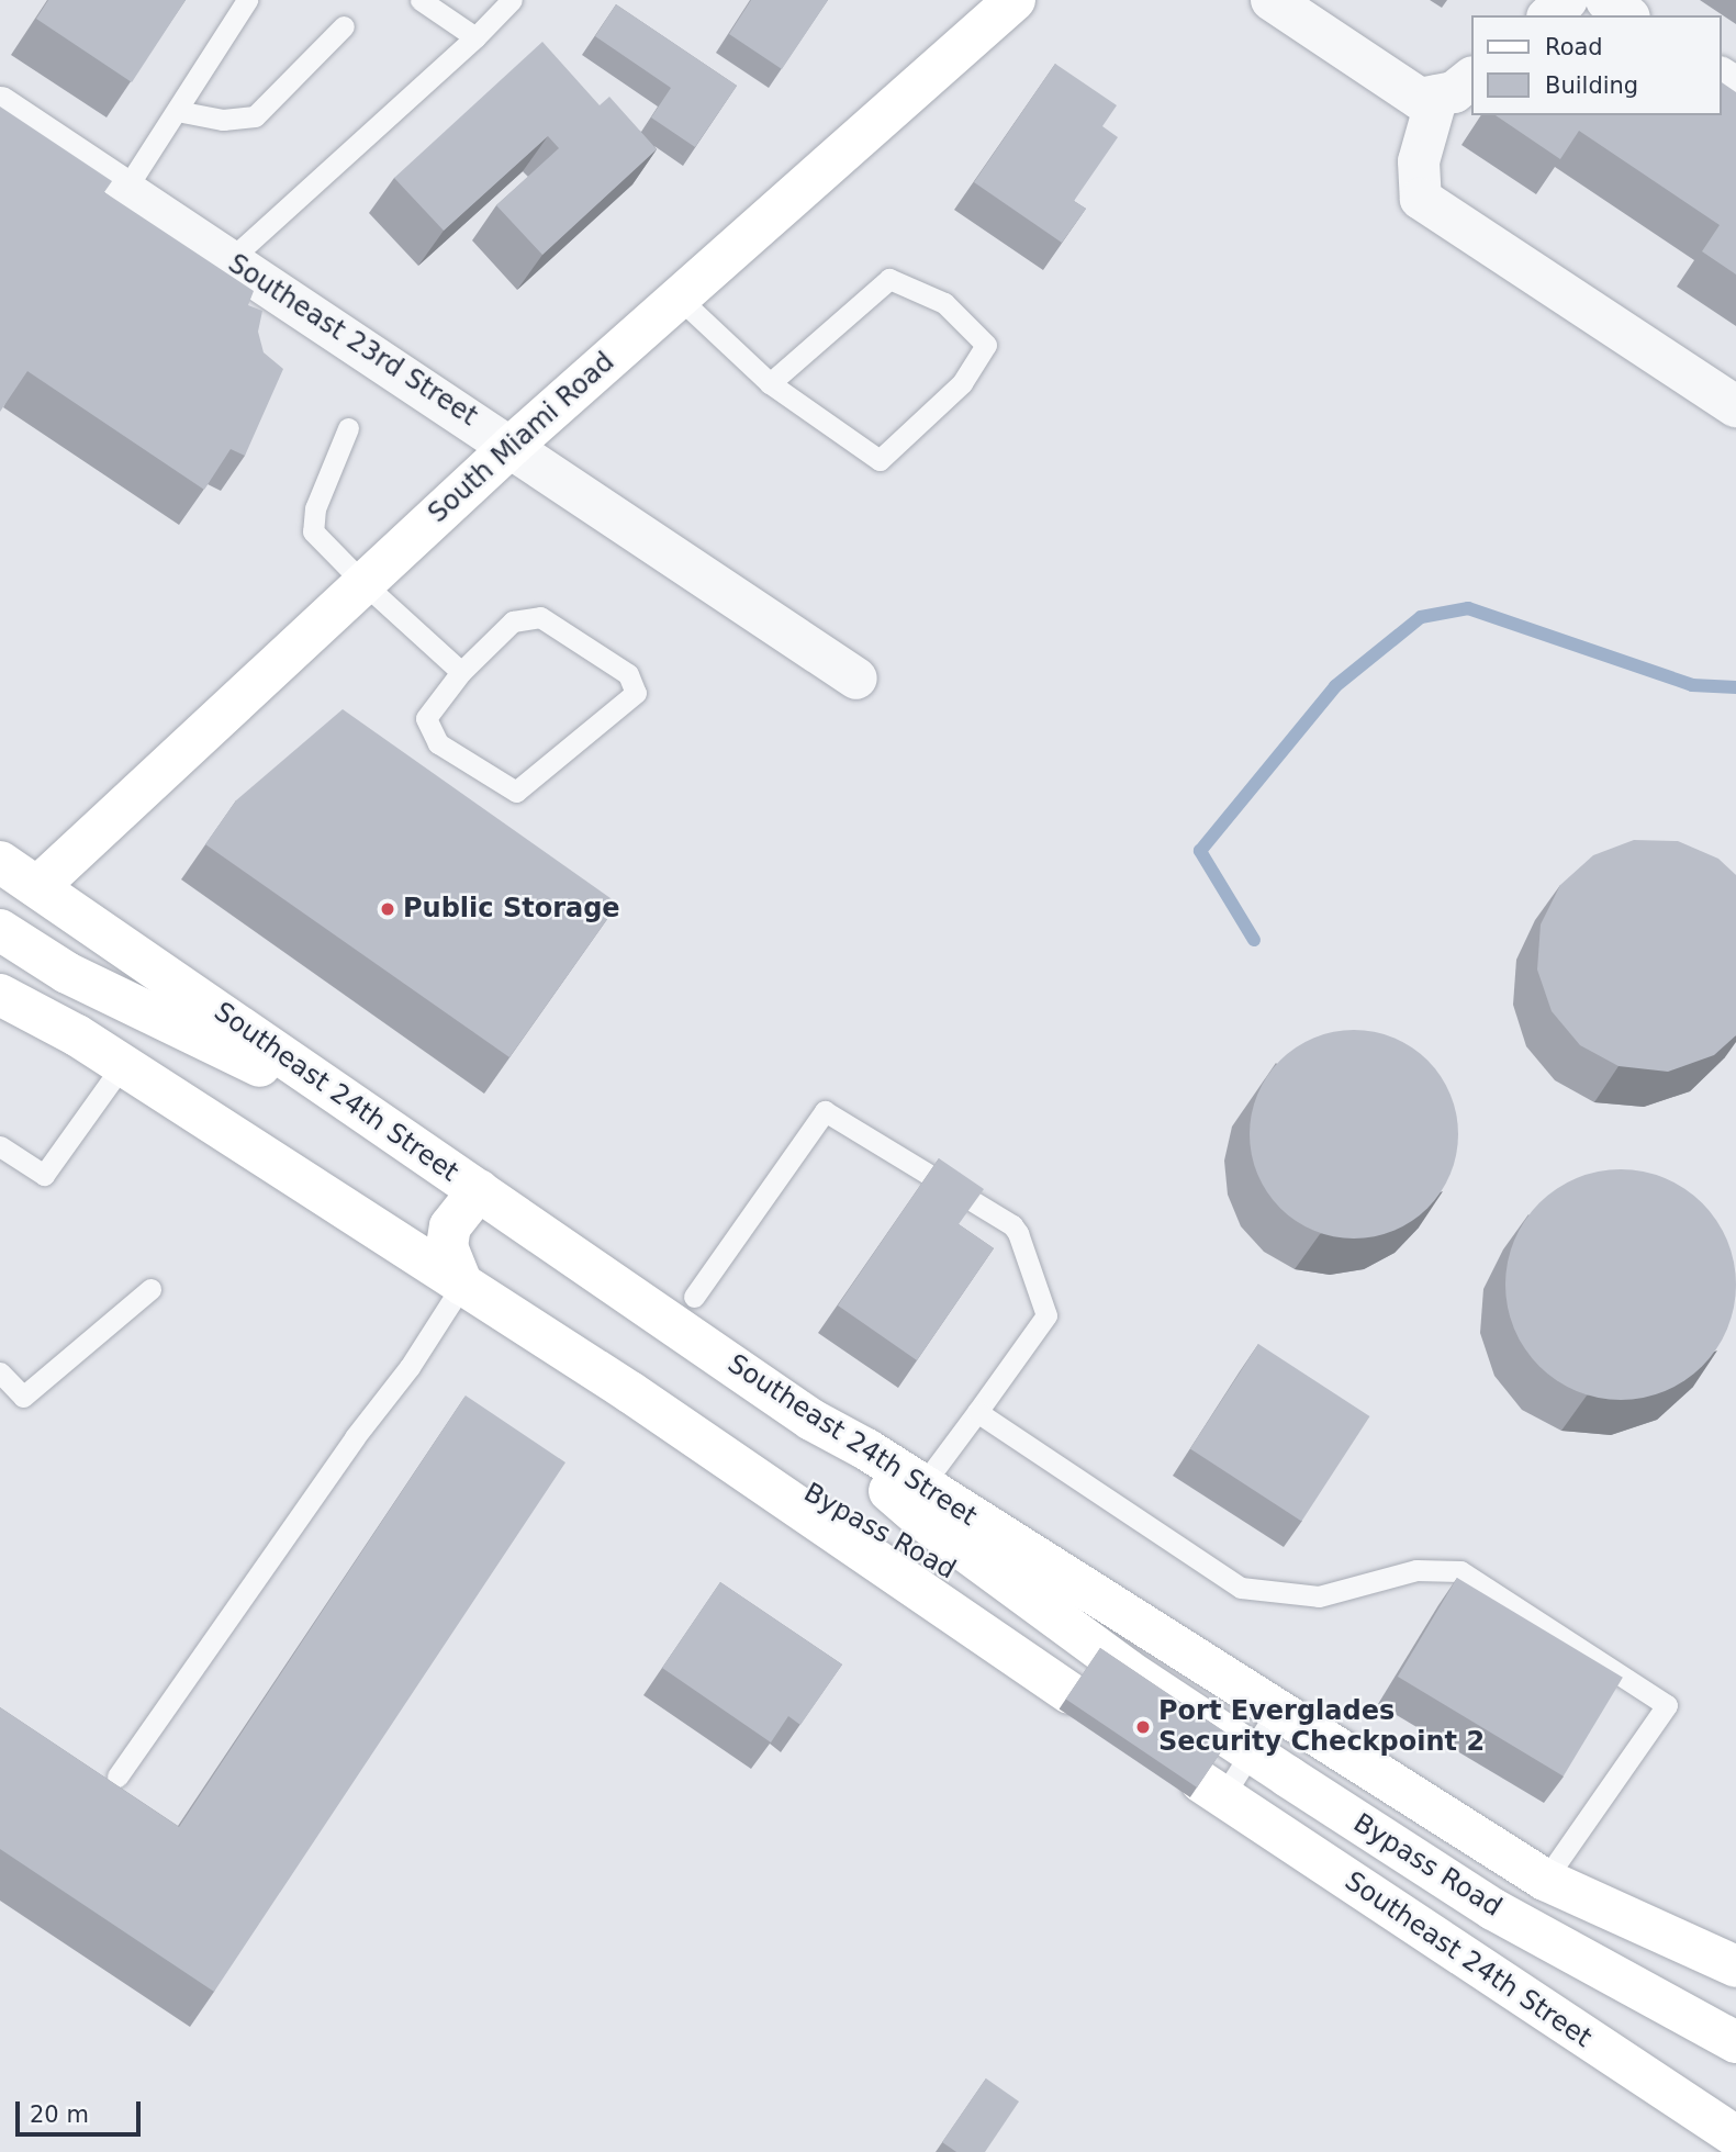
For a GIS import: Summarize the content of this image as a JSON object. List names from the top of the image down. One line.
{"streets":{"street":["Southeast 23rd Street","South Miami Road","Southeast 24th Street","Bypass Road"]},"crossings":[["Southeast 23rd Street","South Miami Road"],["South Miami Road","Southeast 24th Street"],["Southeast 24th Street","Bypass Road"]],"places":["Public Storage","Port Everglades Security Checkpoint 2"],"legend":["Road","Building"],"scale_bar":"20 m"}
